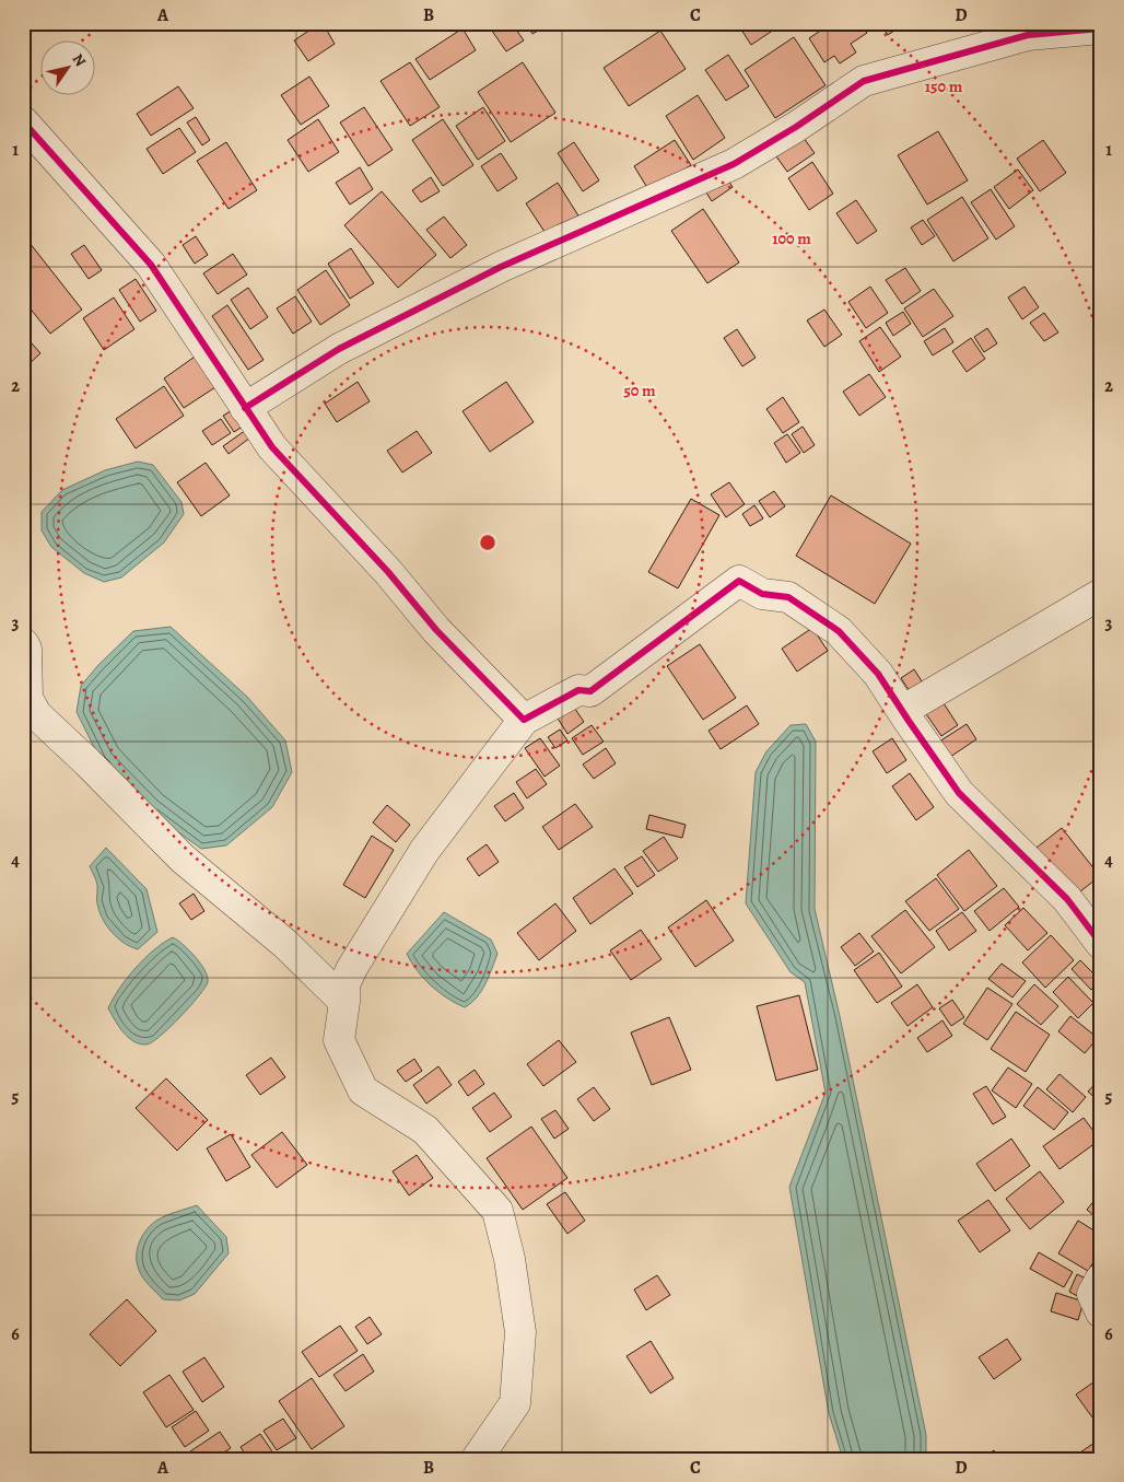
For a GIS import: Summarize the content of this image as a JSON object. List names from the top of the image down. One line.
{"north":"top right","grid":{"columns":["A","B","C","D"],"rows":["1","2","3","4","5","6"]},"rings":["150 m","100 m","50 m"]}
